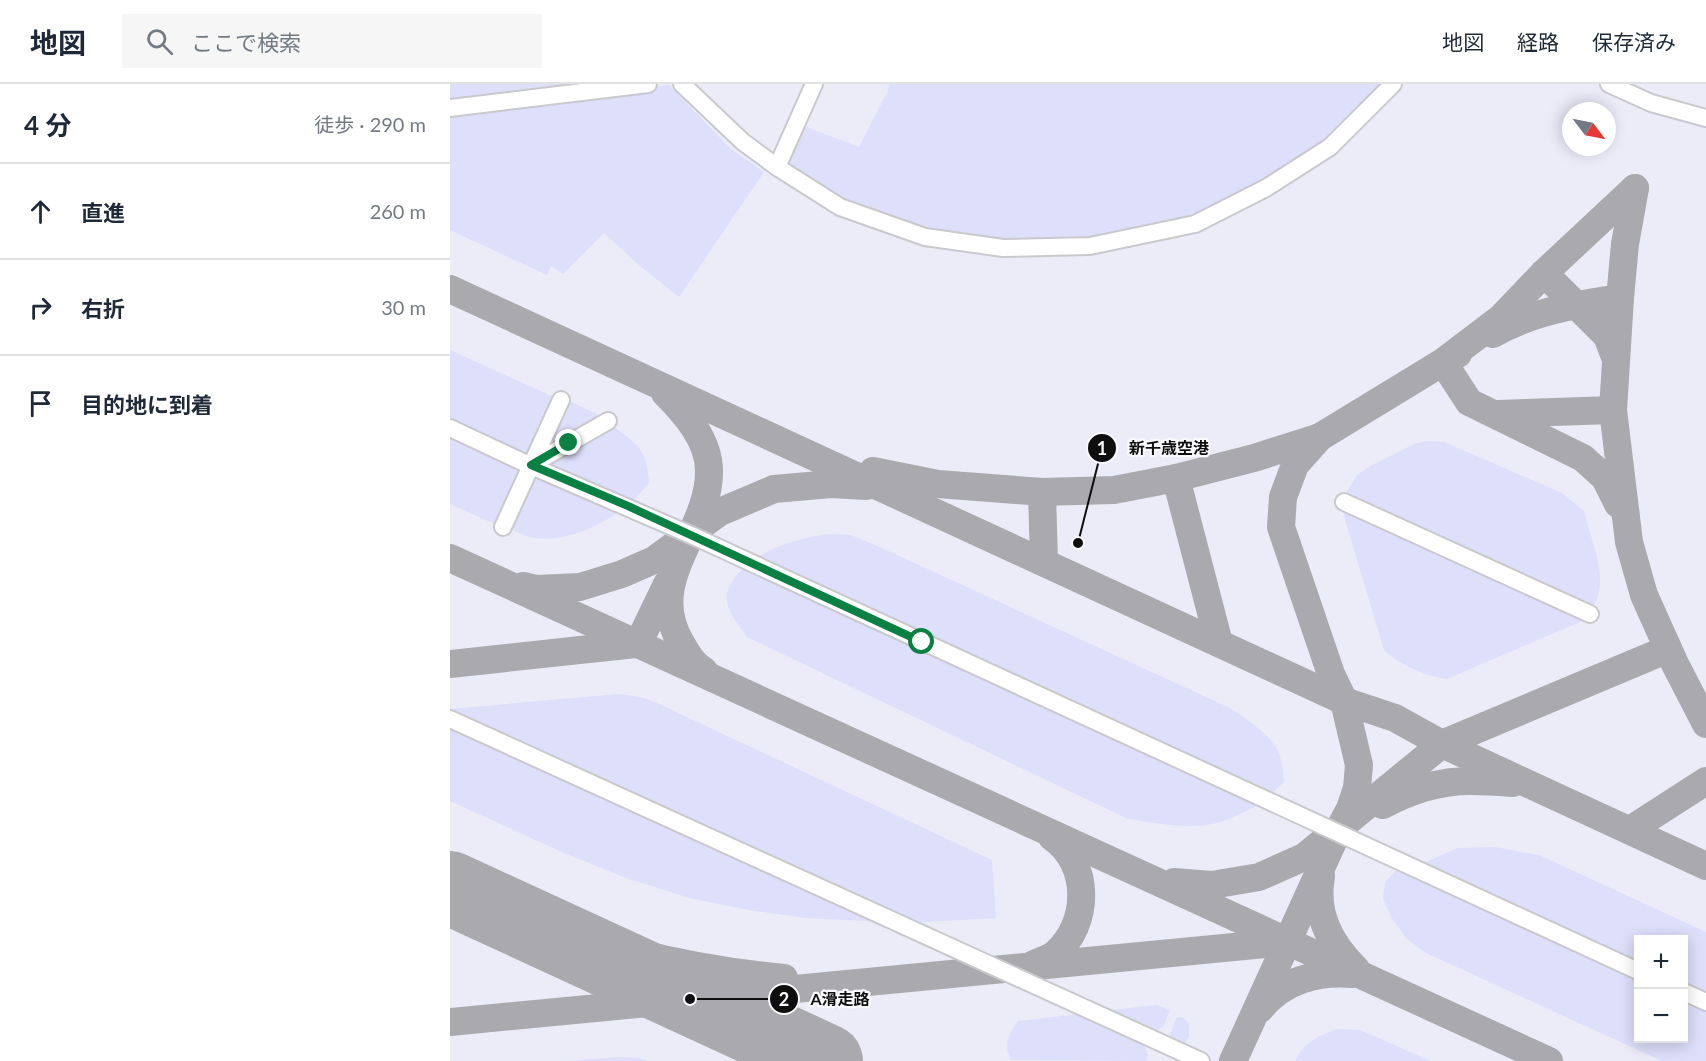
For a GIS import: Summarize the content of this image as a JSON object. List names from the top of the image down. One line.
{"places":["新千歳空港","A滑走路"],"north":"bottom right","page":{"header":"地図","search":"ここで検索","nav":["地図","経路","保存済み"],"heading":["4 分","徒歩 · 290 m"],"list":[["直進","260 m"],["右折","30 m"],"目的地に到着"],"map_buttons":["+","−"]}}
